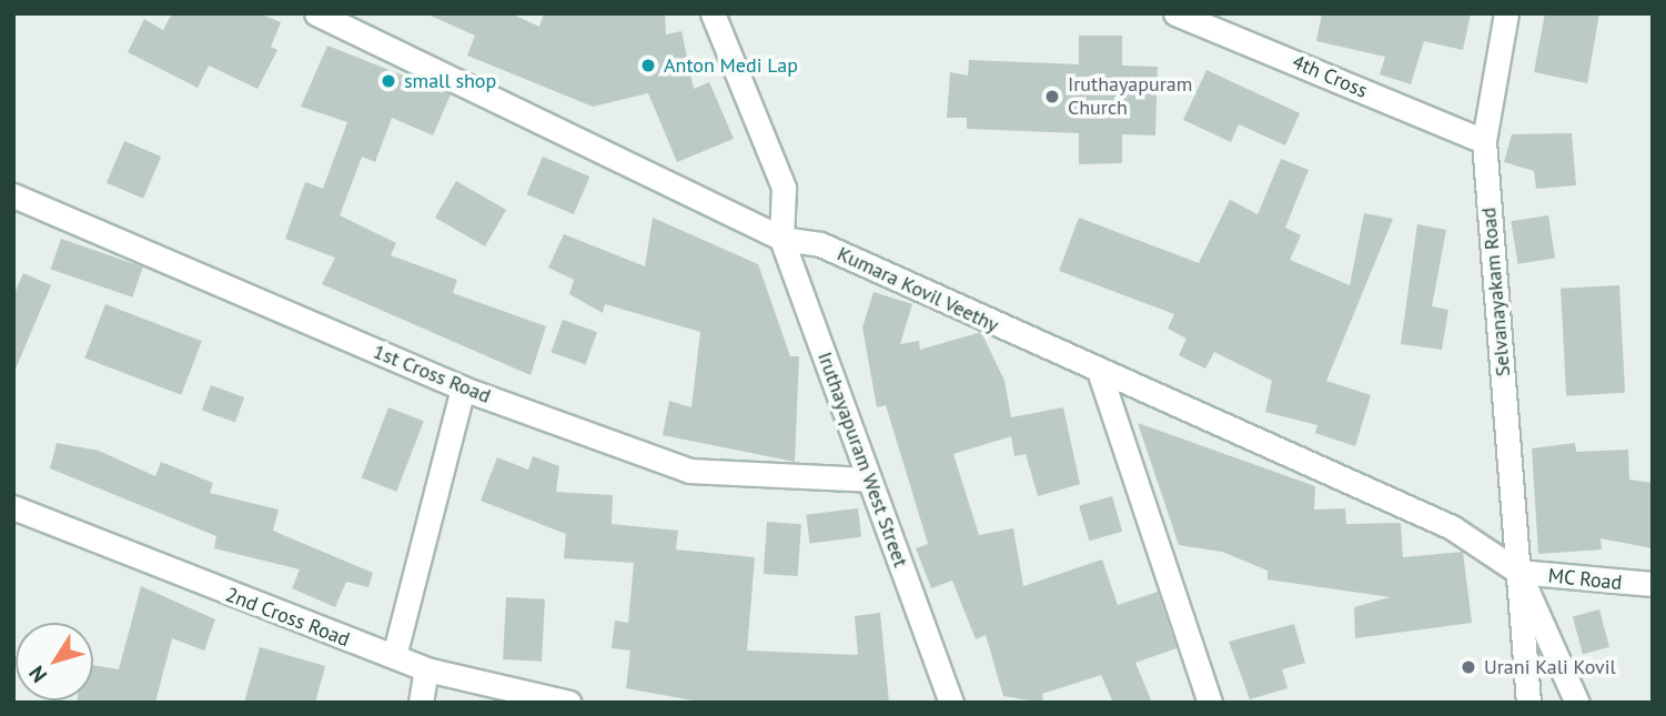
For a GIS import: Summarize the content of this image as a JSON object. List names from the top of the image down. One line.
{"streets":{"street":["4th Cross","Kumara Kovil Veethy","Selvanayakam Road","1st Cross Road","Iruthayapuram West Street","MC Road","2nd Cross Road"]},"crossings":[["4th Cross","Selvanayakam Road"],["Kumara Kovil Veethy","Selvanayakam Road"],["Kumara Kovil Veethy","Iruthayapuram West Street"],["Kumara Kovil Veethy","MC Road"],["Selvanayakam Road","MC Road"],["1st Cross Road","Iruthayapuram West Street"]],"places":["Anton Medi Lap","small shop","Iruthayapuram Church","Urani Kali Kovil"],"north":"bottom left"}
